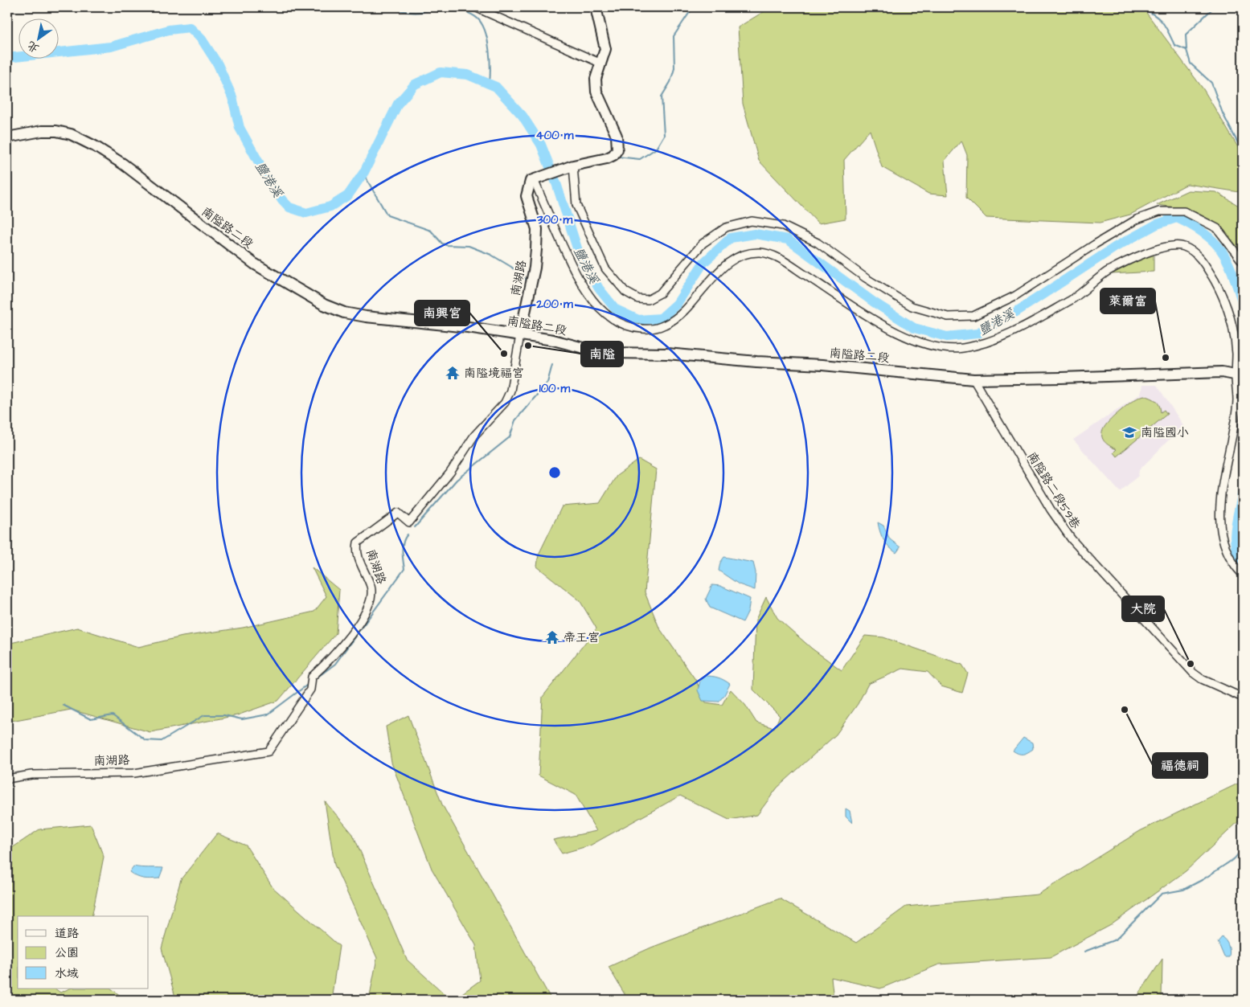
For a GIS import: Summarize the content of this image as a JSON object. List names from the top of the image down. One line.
{"streets":{"street":["南隘路二段","南湖路","南隘路二段59巷"]},"crossings":[["南隘路二段","南湖路"],["南隘路二段","南隘路二段59巷"]],"water":["鹽港溪"],"places":{"other":["南隘","南興宮","萊爾富","大院","福德祠"],"temple":["南隘境福宮","帝王宮"],"school or university":["南隘國小"]},"legend":["道路","公園","水域"],"north":"bottom left","rings":["400 m","300 m","200 m","100 m"]}
